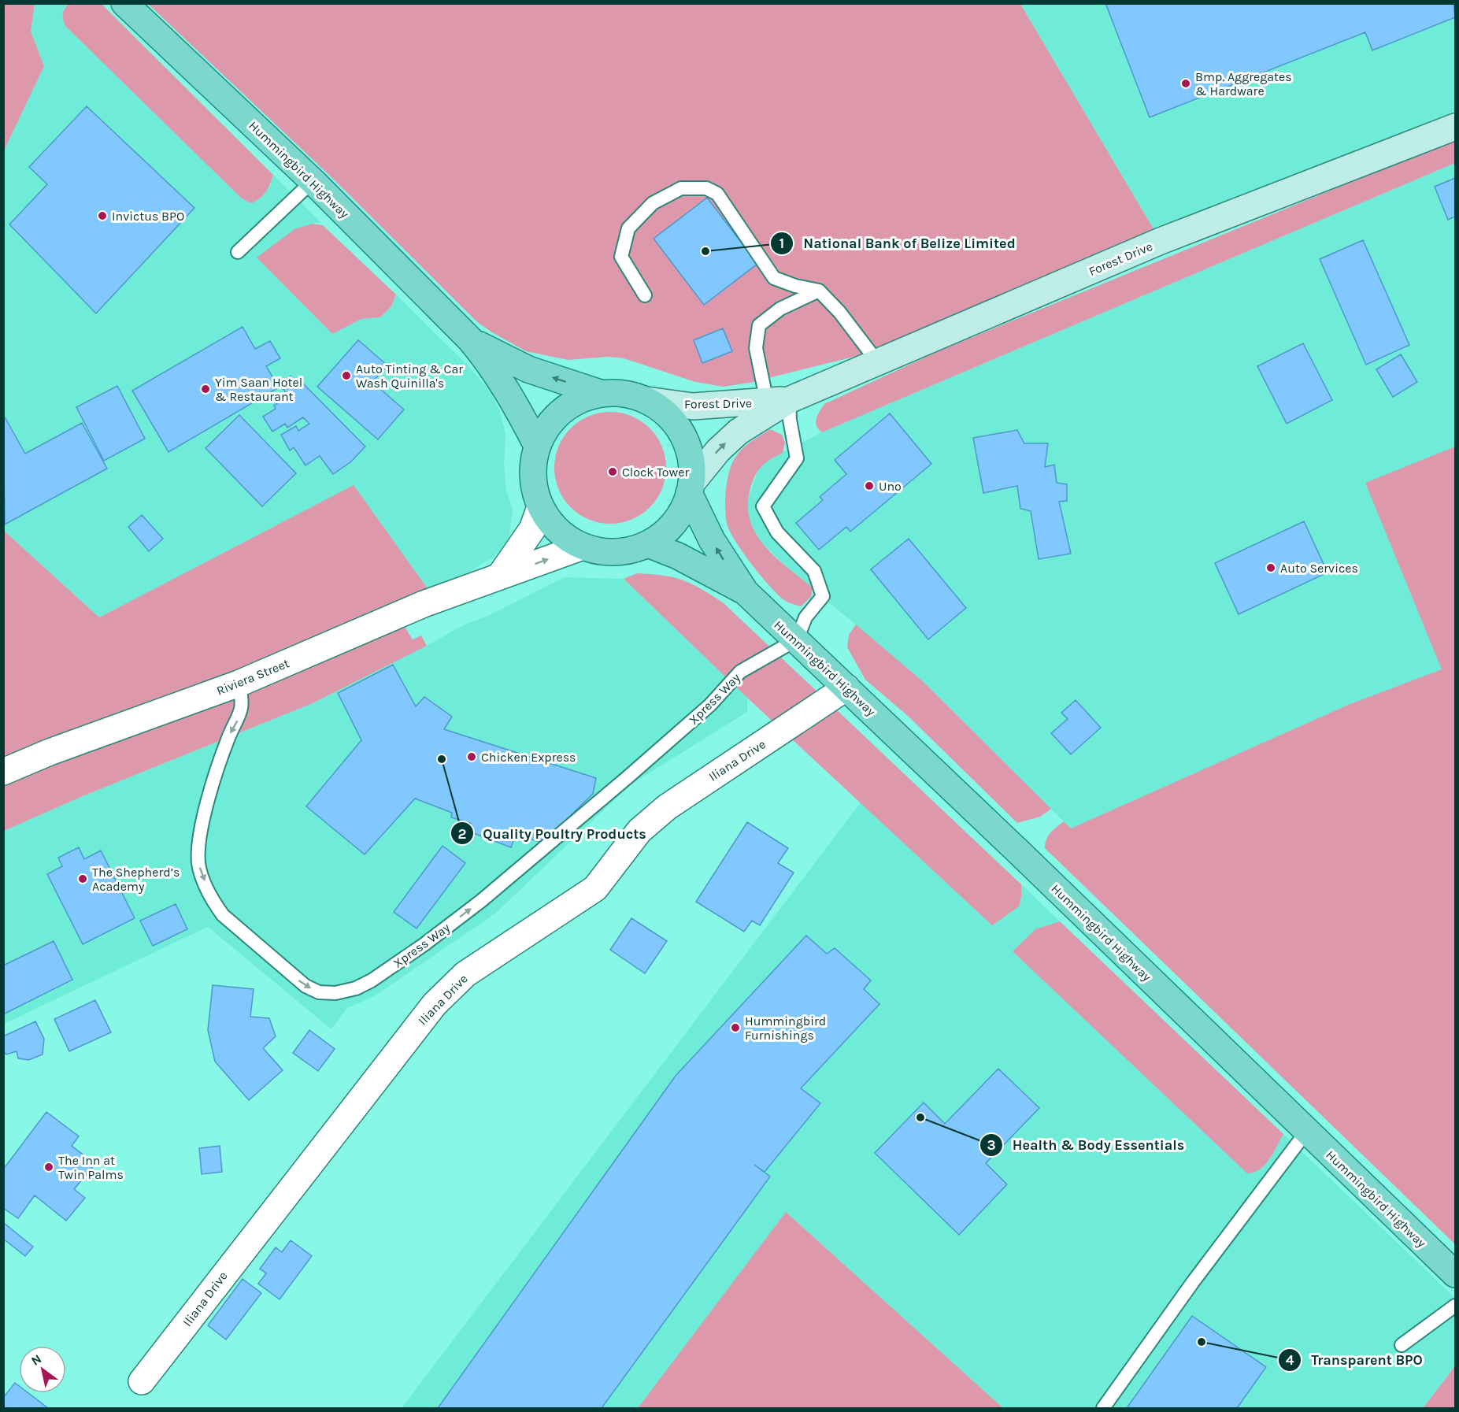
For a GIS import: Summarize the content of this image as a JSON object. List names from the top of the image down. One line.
{"streets":{"main road":["Hummingbird Highway","Forest Drive"],"street":["Riviera Street","Iliana Drive"],"lane":["Xpress Way"]},"crossings":[["Hummingbird Highway","Forest Drive"],["Hummingbird Highway","Riviera Street"],["Hummingbird Highway","Xpress Way"],["Hummingbird Highway","Iliana Drive"],["Forest Drive","Riviera Street"],["Riviera Street","Xpress Way"]],"places":["Bmp. Aggregates & Hardware","Invictus BPO","National Bank of Belize Limited","Auto Tinting & Car Wash Quinilla's","Yim Saan Hotel & Restaurant","Clock Tower","Uno","Auto Services","Chicken Express","Quality Poultry Products","The Shepherd’s Academy","Hummingbird Furnishings","Health & Body Essentials","The Inn at Twin Palms","Transparent BPO"],"north":"top left"}
